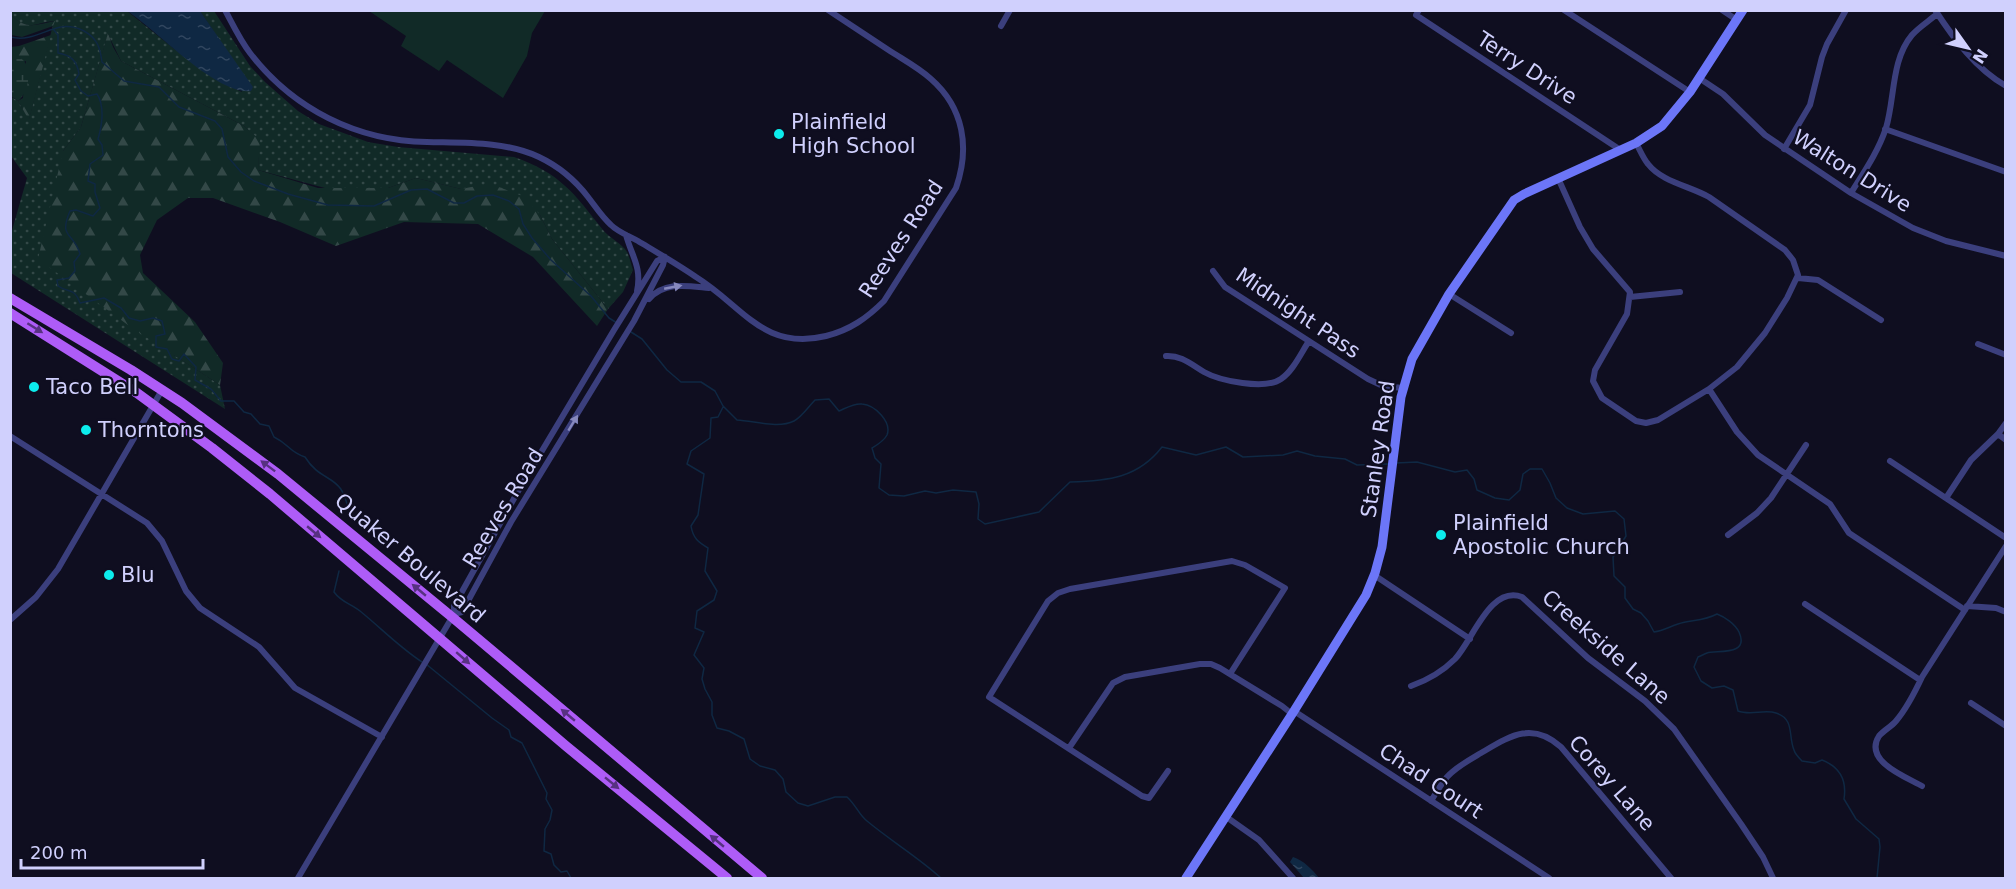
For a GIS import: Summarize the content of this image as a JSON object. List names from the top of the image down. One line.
{"streets":{"main road":["Quaker Boulevard"],"street":["Terry Drive","Walton Drive","Reeves Road","Midnight Pass","Stanley Road","Creekside Lane","Chad Court","Corey Lane"]},"crossings":[["Terry Drive","Stanley Road"],["Walton Drive","Stanley Road"],["Reeves Road","Quaker Boulevard"],["Midnight Pass","Stanley Road"],["Stanley Road","Chad Court"],["Chad Court","Corey Lane"]],"places":["Plainfield High School","Taco Bell","Thorntons","Plainfield Apostolic Church","Blu"],"scale_bar":"200 m","north":"bottom right"}
